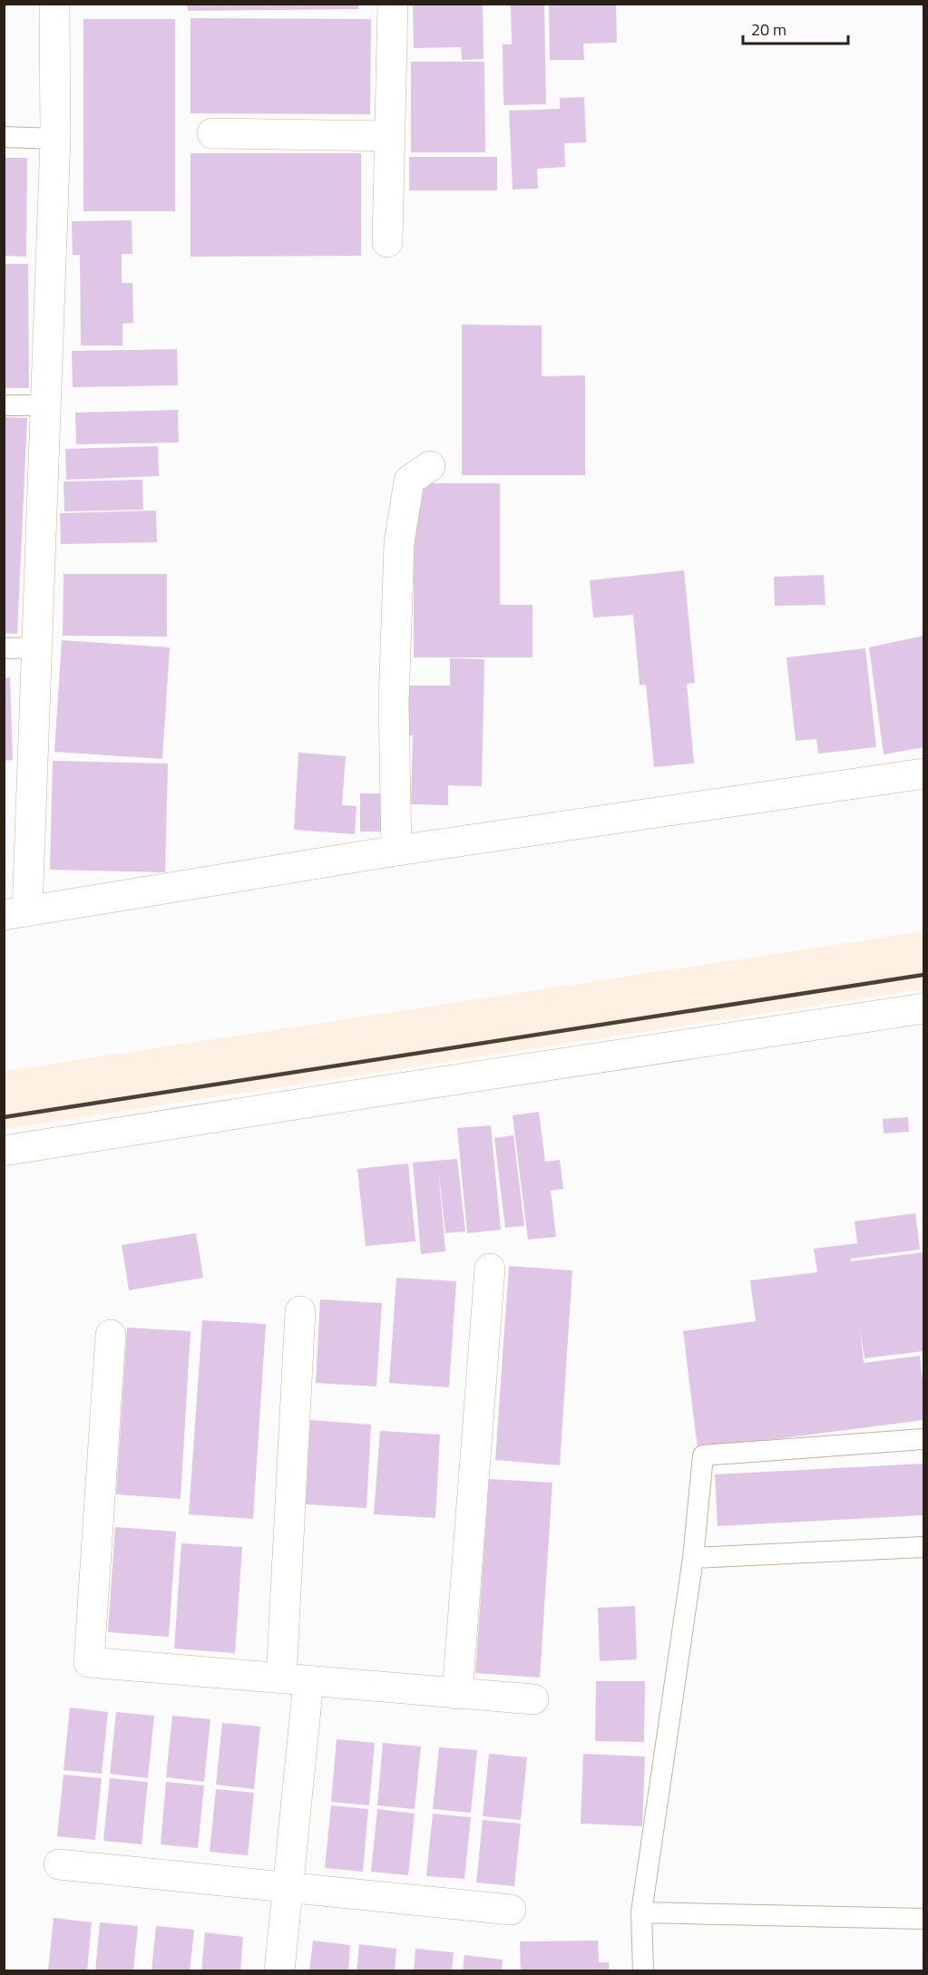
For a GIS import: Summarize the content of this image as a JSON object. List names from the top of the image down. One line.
{"scale_bar":"20 m"}
